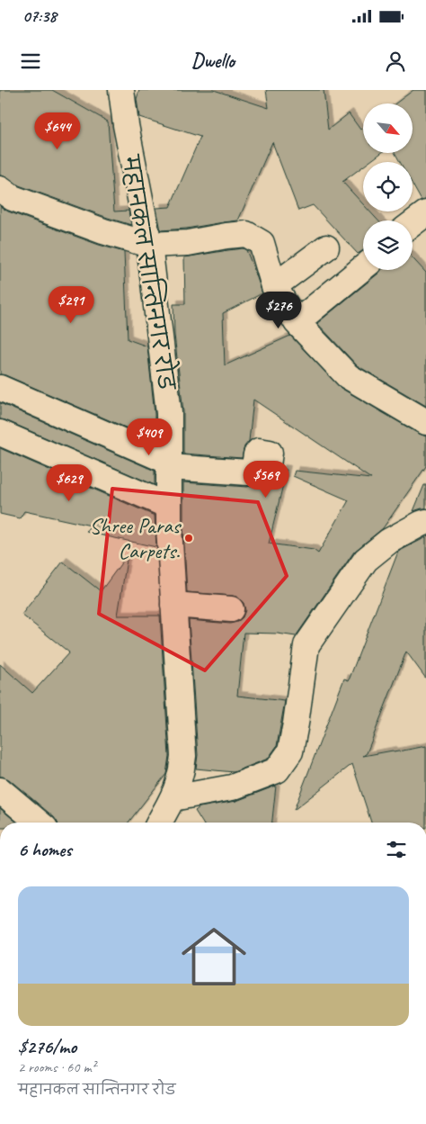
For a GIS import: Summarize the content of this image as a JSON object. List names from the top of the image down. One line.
{"streets":{"street":["महानकल सान्तिनगर रोड"]},"places":["Shree Paras Carpets."],"north":"bottom right","page":{"status":"07:38","header":"Dwello","price":["$644","$291","$276","$409","$569","$629"],"heading":"6 homes","list":[{"name":"$276/mo","note":"2 rooms · 60 m² · महानकल सान्तिनगर रोड"}]}}
